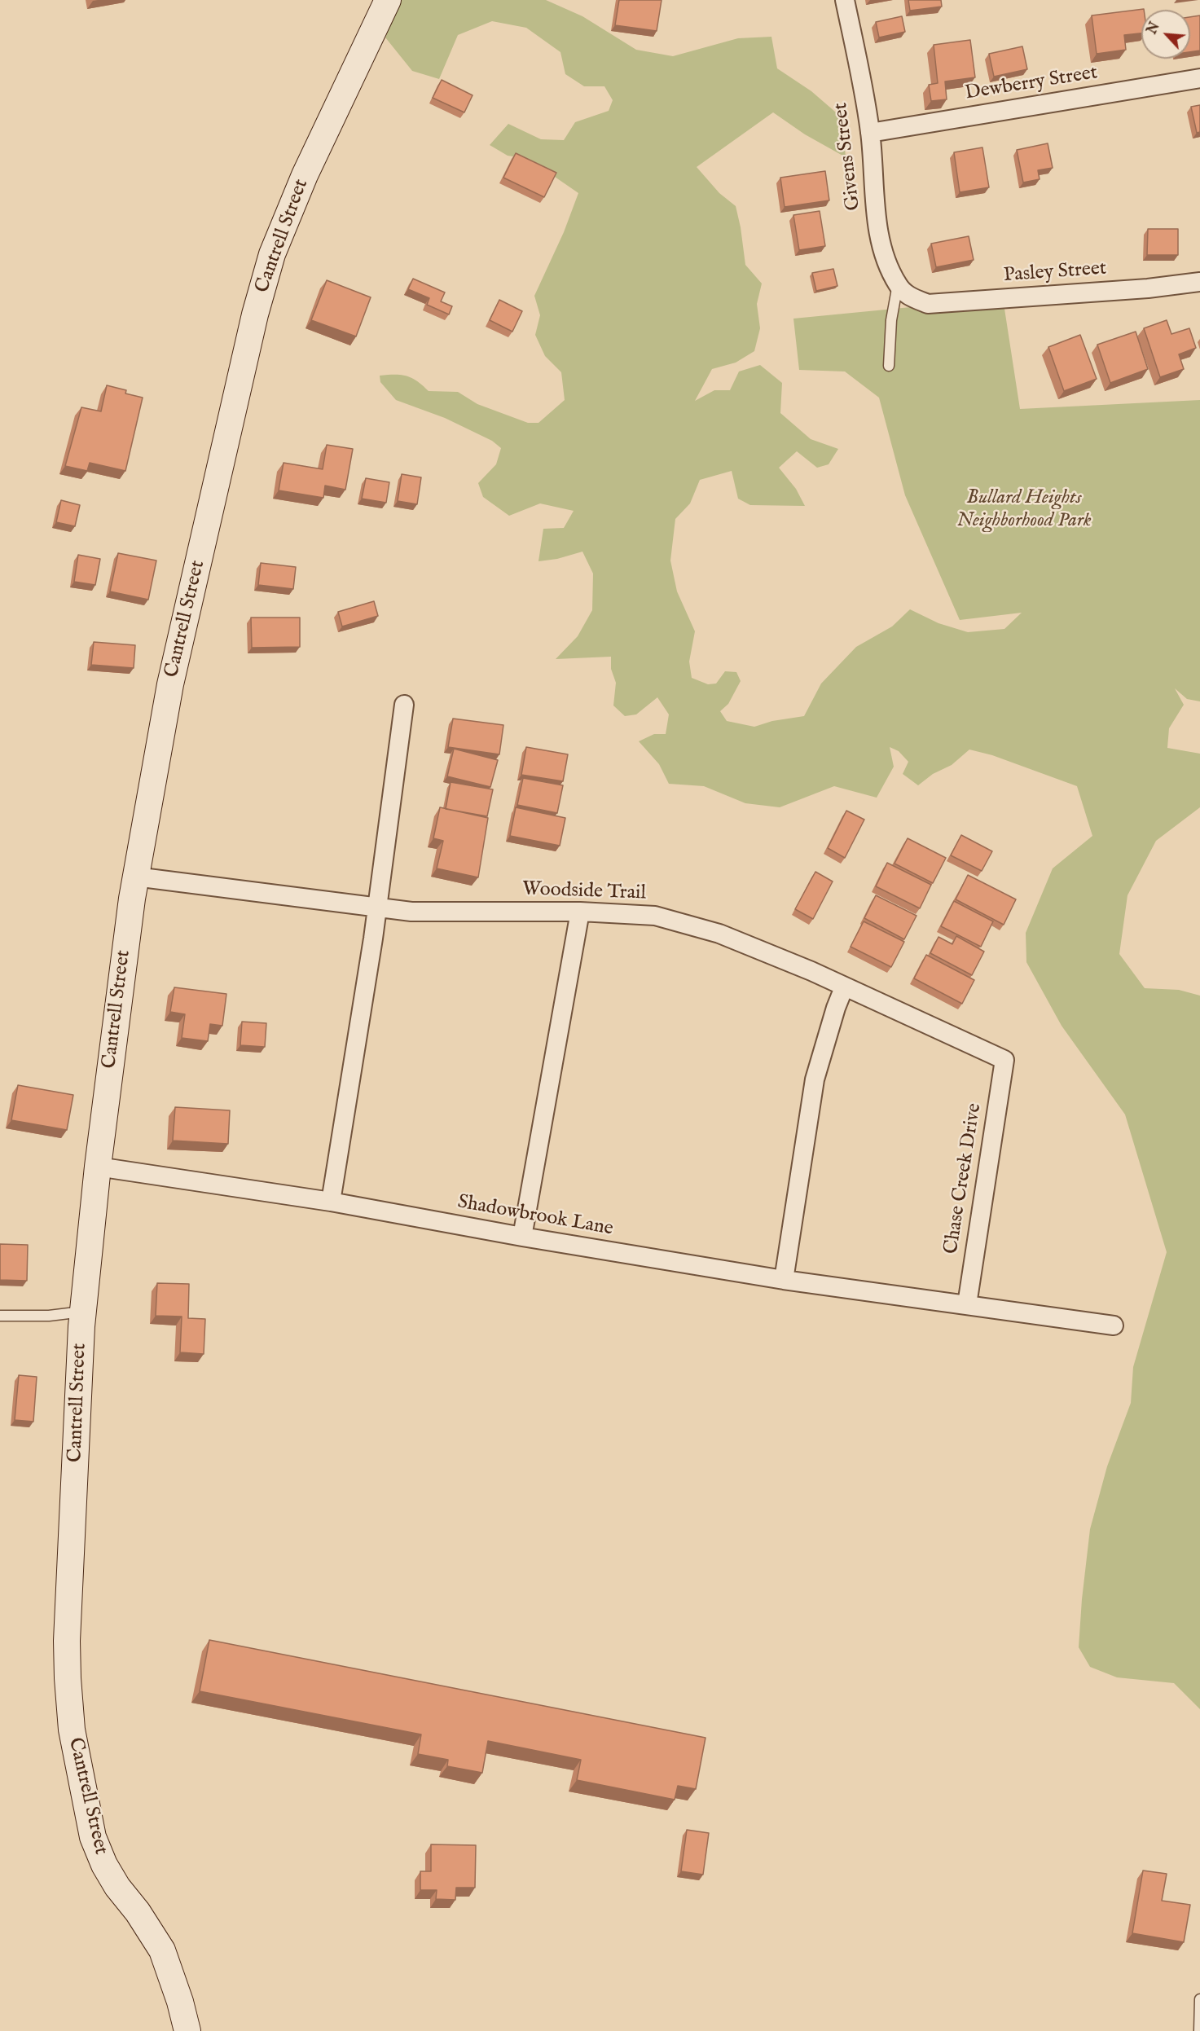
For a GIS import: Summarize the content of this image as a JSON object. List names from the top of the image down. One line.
{"streets":{"street":["Dewberry Street","Givens Street","Cantrell Street","Pasley Street","Woodside Trail","Chase Creek Drive","Shadowbrook Lane"]},"crossings":[["Dewberry Street","Givens Street"],["Givens Street","Pasley Street"],["Cantrell Street","Woodside Trail"],["Cantrell Street","Shadowbrook Lane"],["Woodside Trail","Chase Creek Drive"],["Chase Creek Drive","Shadowbrook Lane"]],"parks":["Bullard Heights Neighborhood Park"],"north":"top left"}
